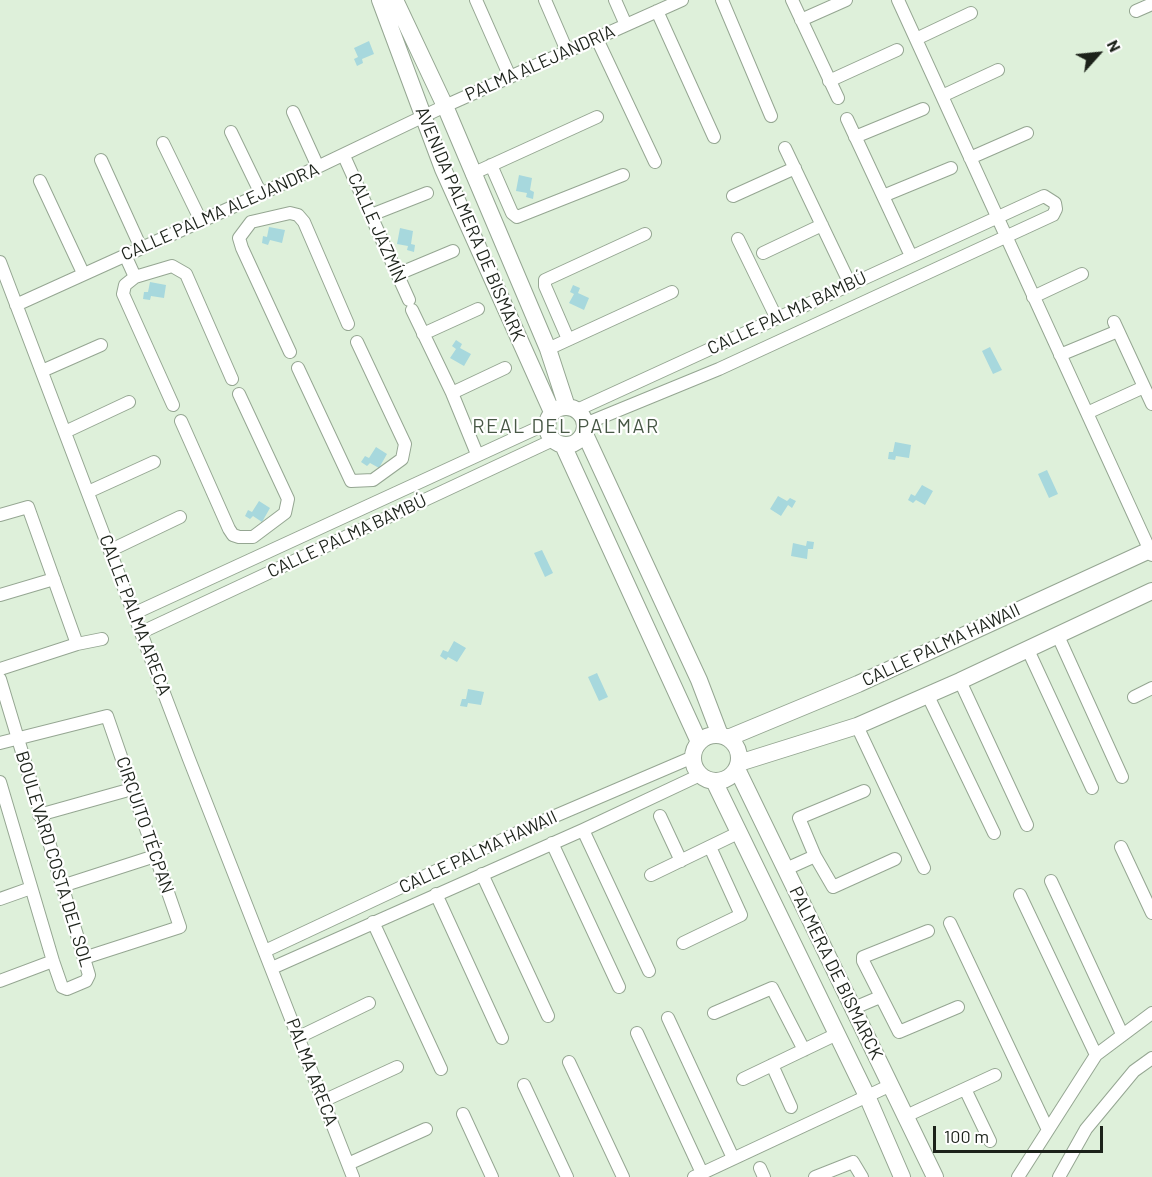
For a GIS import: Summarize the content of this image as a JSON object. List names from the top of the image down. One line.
{"streets":{"street":["PALMA ALEJANDRIA","CALLE PALMA ALEJANDRA","AVENIDA PALMERA DE BISMARK","CALLE JAZMÍN","CALLE PALMA BAMBÚ","CALLE PALMA ARECA","CALLE PALMA HAWAII","CIRCUITO TÉCPAN","BOULEVARD COSTA DEL SOL","PALMERA DE BISMARCK","PALMA ARECA"]},"crossings":[["PALMA ALEJANDRIA","CALLE PALMA ALEJANDRA"],["PALMA ALEJANDRIA","AVENIDA PALMERA DE BISMARK"],["CALLE PALMA ALEJANDRA","AVENIDA PALMERA DE BISMARK"],["CALLE PALMA ALEJANDRA","CALLE JAZMÍN"],["CALLE PALMA ALEJANDRA","CALLE PALMA ARECA"],["AVENIDA PALMERA DE BISMARK","CALLE PALMA BAMBÚ"],["AVENIDA PALMERA DE BISMARK","CALLE PALMA HAWAII"],["AVENIDA PALMERA DE BISMARK","PALMERA DE BISMARCK"],["CALLE JAZMÍN","CALLE PALMA BAMBÚ"],["CALLE PALMA BAMBÚ","CALLE PALMA ARECA"],["CALLE PALMA ARECA","CALLE PALMA HAWAII"],["CALLE PALMA ARECA","PALMA ARECA"],["CALLE PALMA HAWAII","PALMERA DE BISMARCK"],["CALLE PALMA HAWAII","PALMA ARECA"],["CIRCUITO TÉCPAN","BOULEVARD COSTA DEL SOL"]],"districts":["REAL DEL PALMAR"],"scale_bar":"100 m","north":"top right"}
